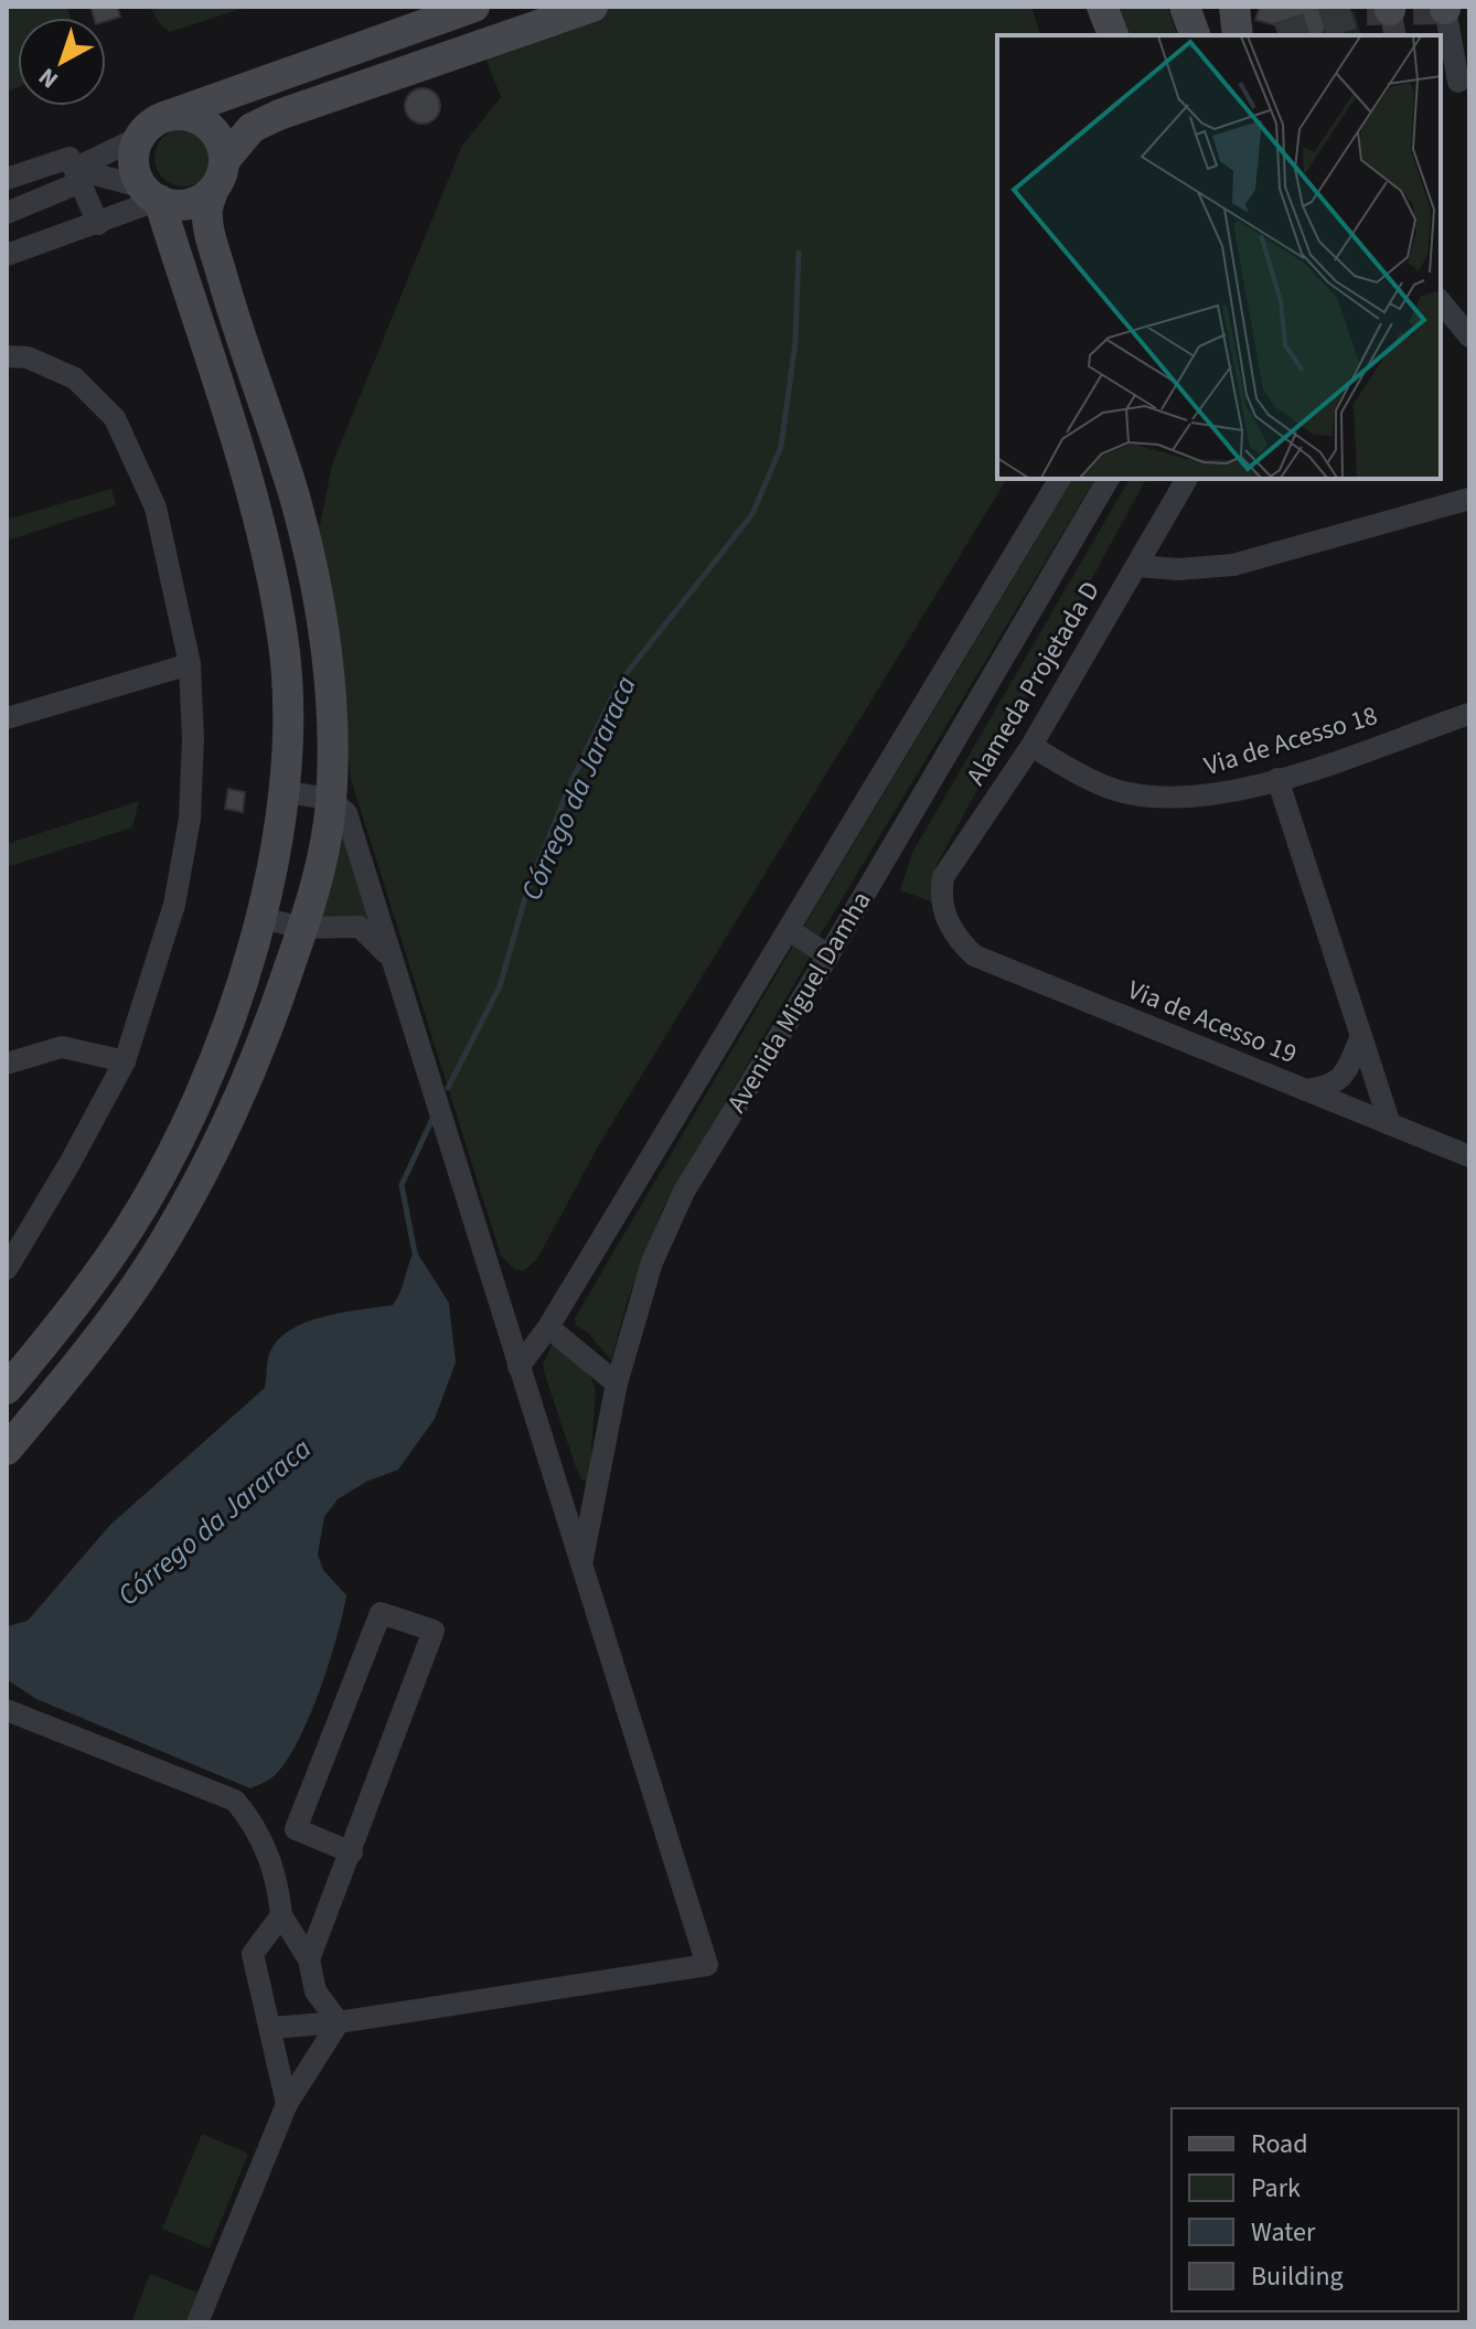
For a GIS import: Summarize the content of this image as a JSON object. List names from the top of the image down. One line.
{"streets":{"street":["Alameda Projetada D","Via de Acesso 18","Avenida Miguel Damha","Via de Acesso 19"]},"crossings":[["Alameda Projetada D","Via de Acesso 18"],["Alameda Projetada D","Via de Acesso 19"]],"water":["Córrego da Jararaca"],"legend":["Road","Park","Water","Building"],"north":"bottom left"}
